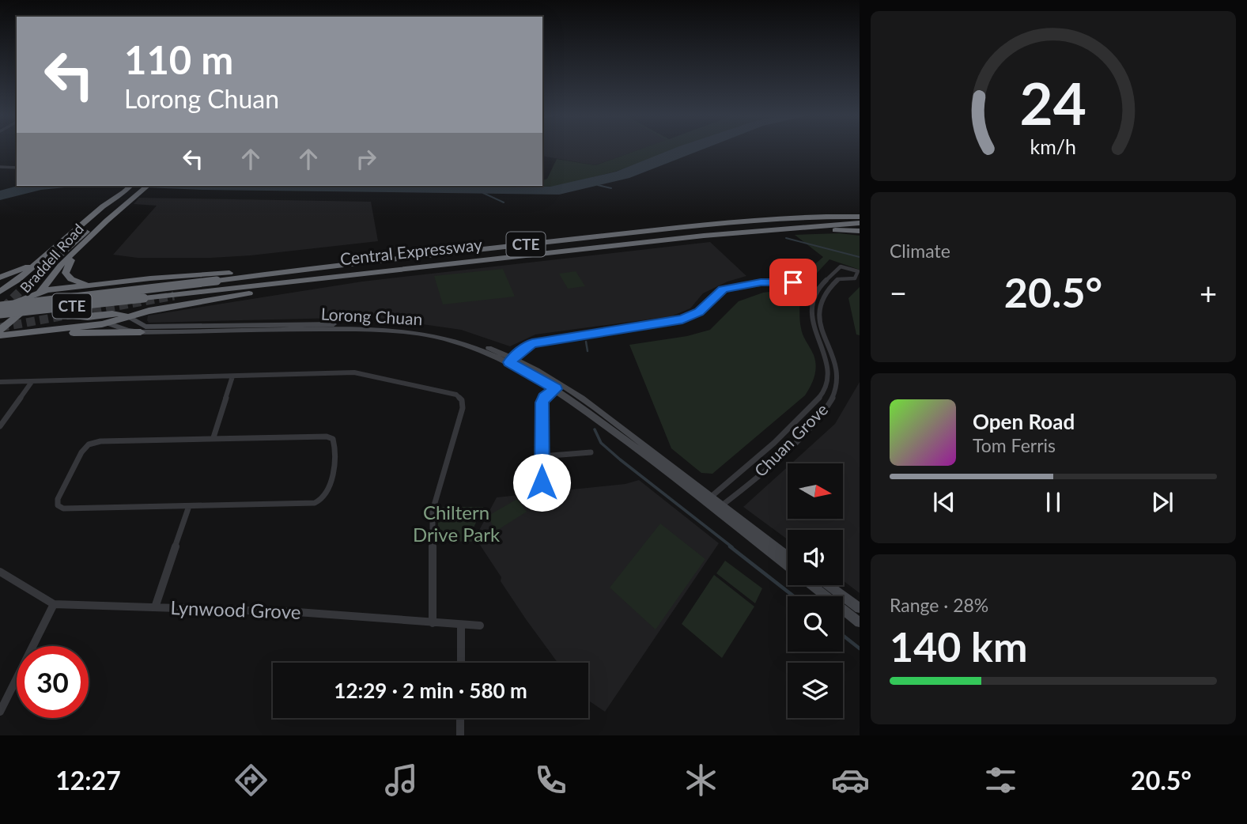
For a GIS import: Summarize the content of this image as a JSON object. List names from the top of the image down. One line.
{"streets":{"highway":["CTE","Central Expressway","Braddell Road"],"main road":["Lorong Chuan"],"street":["Chuan Grove","Lynwood Grove"]},"crossings":[["Lorong Chuan","Chuan Grove"]],"parks":["Chiltern Drive Park"],"north":"right","page":{"turn":["110 m","Lorong Chuan"],"tile":["Climate",["Range · 28%","140 km"]],"heat":["−","20.5°","+"],"song":["Open Road","Tom Ferris"],"limit":"30","trip":"12:29 · 2 min · 580 m","tabs":["12:27","20.5°"],"gauge":["24","km/h"]}}
